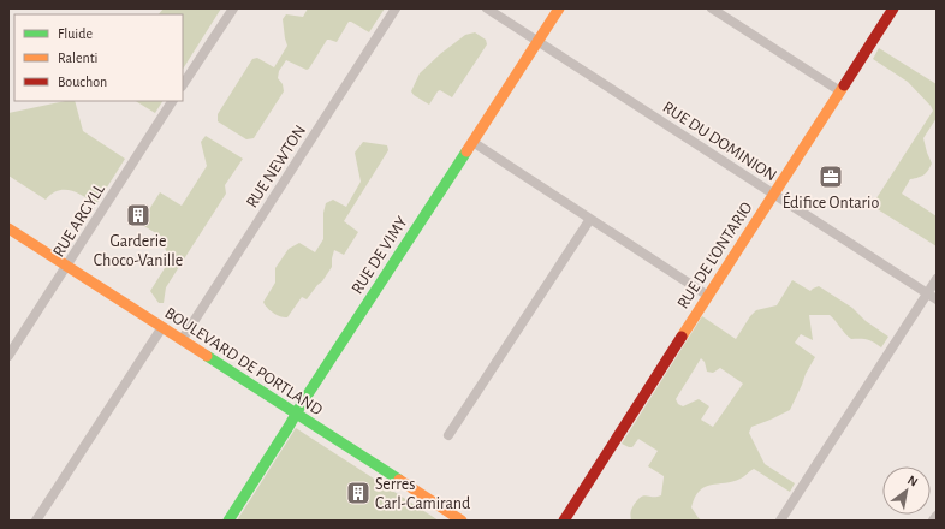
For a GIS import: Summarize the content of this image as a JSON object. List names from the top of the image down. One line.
{"streets":{"street":["RUE DU DOMINION","RUE NEWTON","RUE ARGYLL","RUE DE VIMY","RUE DE L'ONTARIO","BOULEVARD DE PORTLAND"]},"crossings":[["RUE DU DOMINION","RUE DE VIMY"],["RUE DU DOMINION","RUE DE L'ONTARIO"],["RUE NEWTON","BOULEVARD DE PORTLAND"],["RUE ARGYLL","BOULEVARD DE PORTLAND"],["RUE DE VIMY","BOULEVARD DE PORTLAND"]],"places":{"office":["Édifice Ontario"],"building":["Garderie Choco-Vanille","Serres Carl-Camirand"]},"legend":["Fluide","Ralenti","Bouchon"],"north":"top right"}
